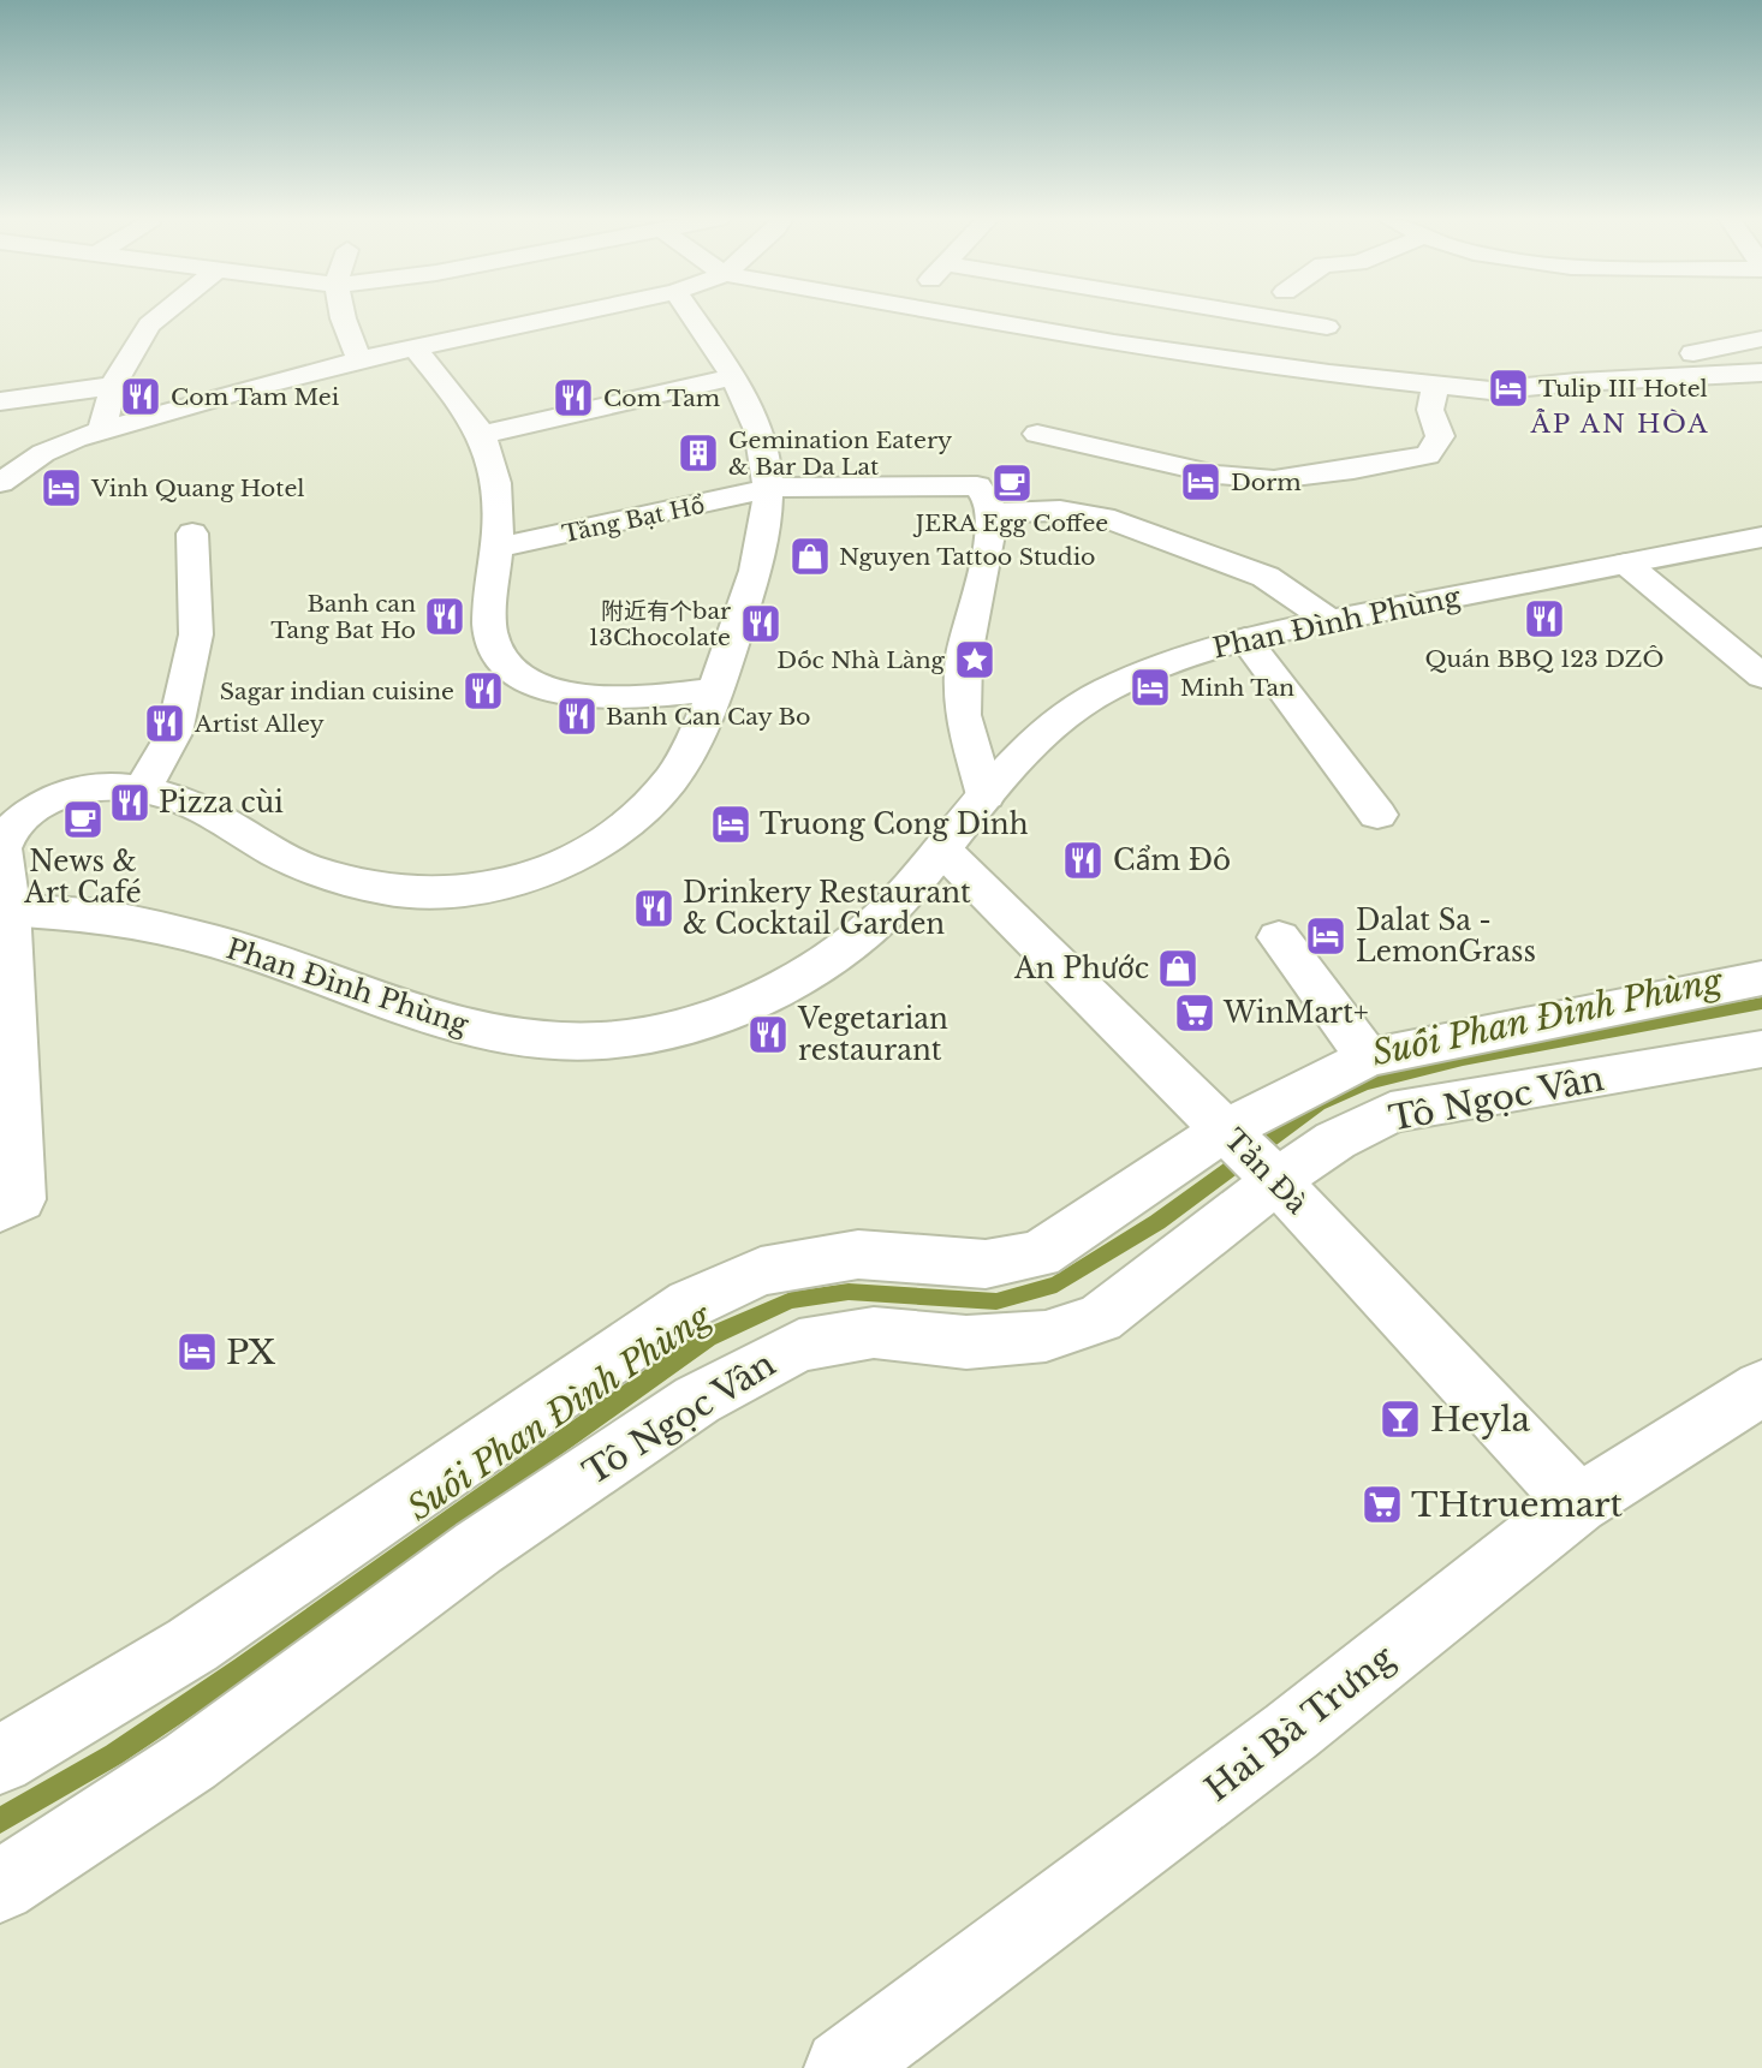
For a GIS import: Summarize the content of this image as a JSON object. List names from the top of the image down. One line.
{"streets":{"street":["Tăng Bạt Hổ","Phan Đình Phùng","Tô Ngọc Vân","Tản Đà","Hai Bà Trưng"]},"crossings":[["Phan Đình Phùng","Tản Đà"],["Tô Ngọc Vân","Tản Đà"],["Tản Đà","Hai Bà Trưng"]],"districts":["ẤP AN HÒA"],"water":["Suối Phan Đình Phùng"],"places":{"hotel":["Tulip III Hotel","Dorm","Vinh Quang Hotel","Minh Tan","Truong Cong Dinh","Dalat Sa - LemonGrass","PX"],"restaurant":["Com Tam Mei","Com Tam","Banh can Tang Bat Ho","Quán BBQ 123 DZÔ","附近有个bar 13Chocolate","Sagar indian cuisine","Banh Can Cay Bo","Artist Alley","Pizza cùi","Cẩm Đô","Drinkery Restaurant & Cocktail Garden","Vegetarian restaurant"],"building":["Gemination Eatery & Bar Da Lat"],"cafe":["JERA Egg Coffee","News & Art Café"],"shop":["Nguyen Tattoo Studio","An Phước"],"place":["Dốc Nhà Làng"],"supermarket":["WinMart+","THtruemart"],"bar":["Heyla"]}}
